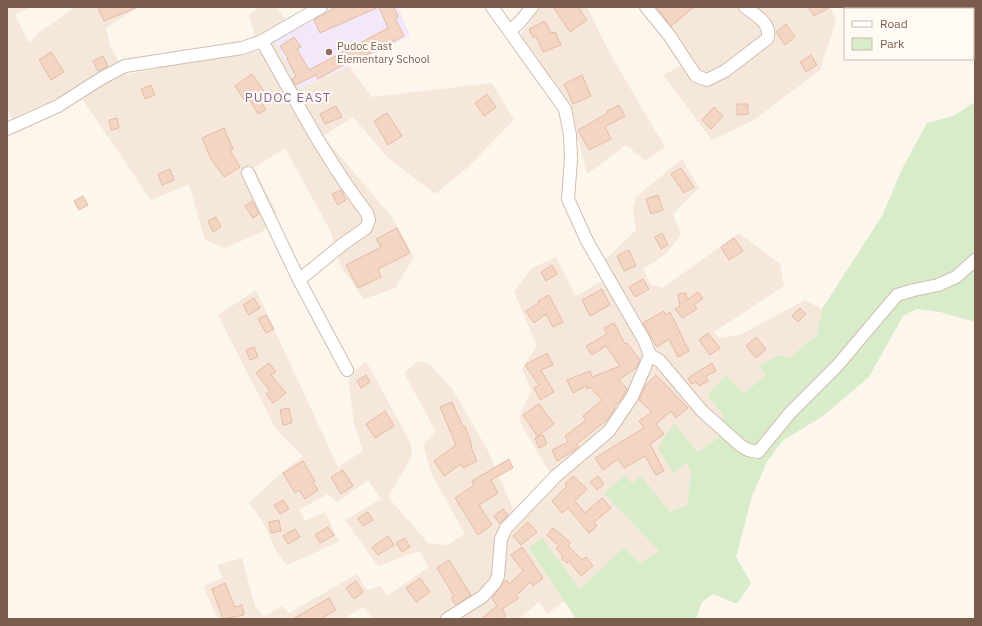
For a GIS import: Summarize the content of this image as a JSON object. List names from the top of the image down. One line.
{"districts":["PUDOC EAST"],"places":["Pudoc East Elementary School"],"legend":["Road","Park"]}
